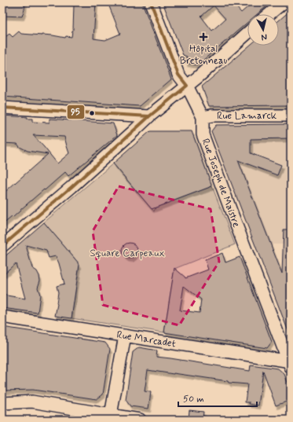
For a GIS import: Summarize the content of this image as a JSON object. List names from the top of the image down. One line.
{"streets":{"street":["Rue Lamarck","Rue Joseph de Maistre","Rue Marcadet"]},"crossings":[["Rue Lamarck","Rue Joseph de Maistre"],["Rue Joseph de Maistre","Rue Marcadet"]],"parks":["Square Carpeaux"],"places":{"health":["Hôpital Bretonneau"]},"lines":["transit line 95"],"scale_bar":"50 m","north":"bottom"}
